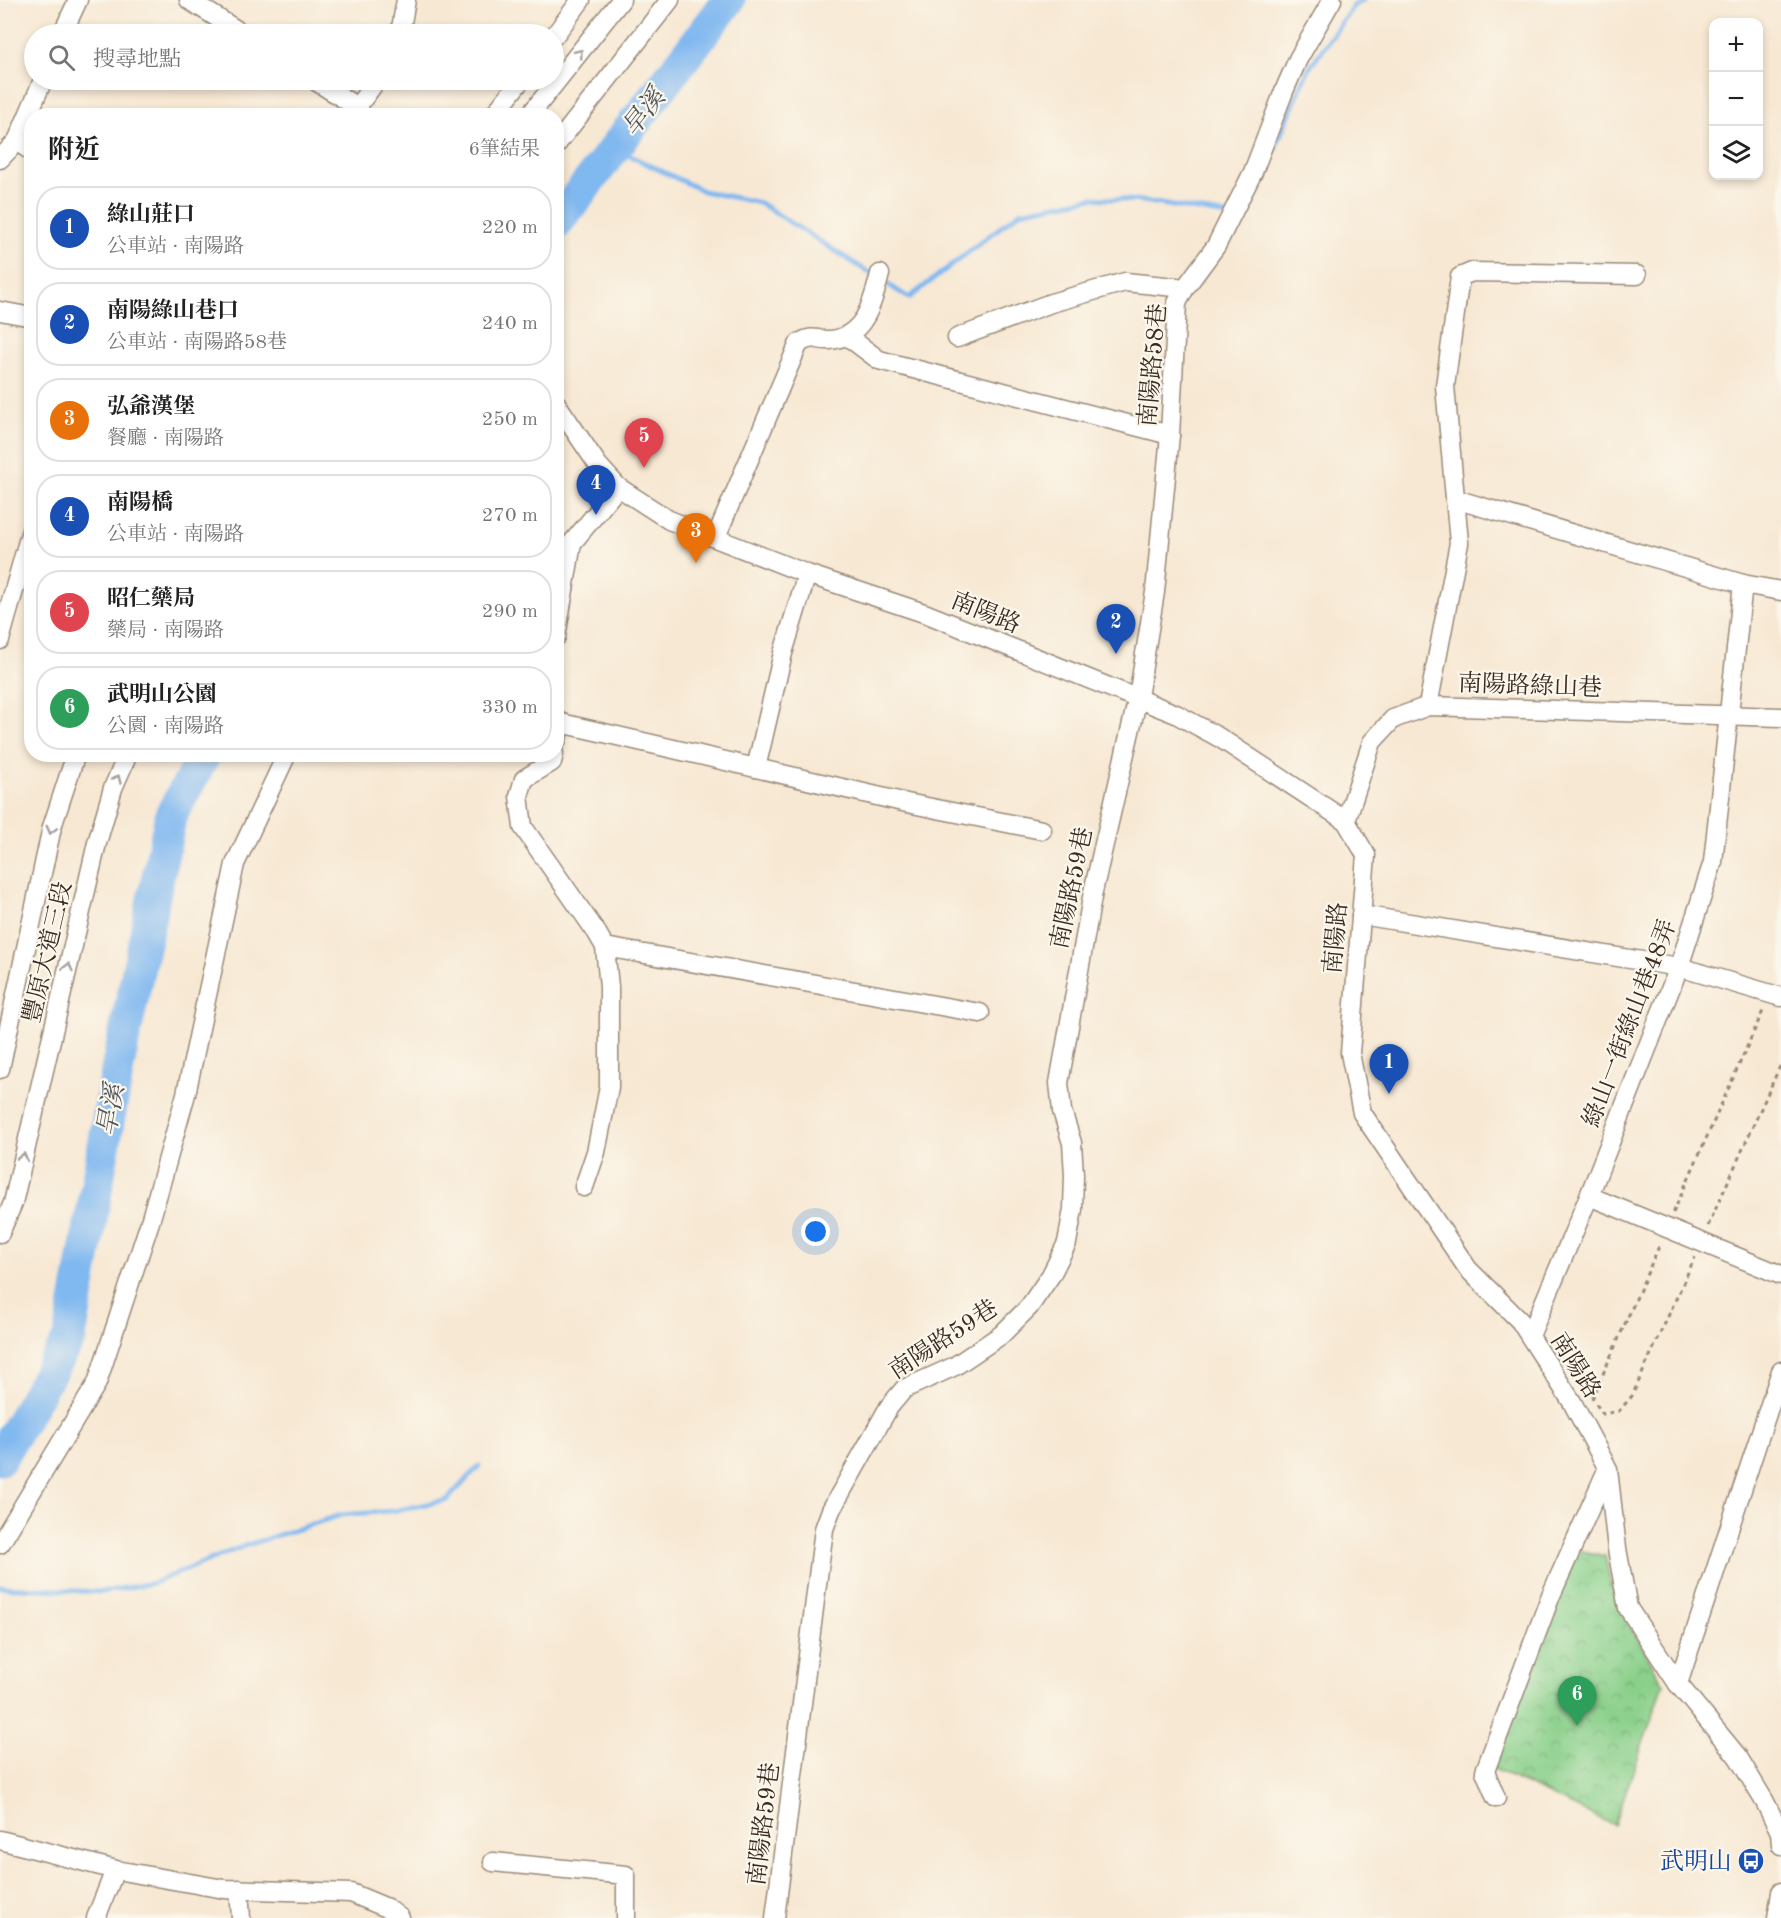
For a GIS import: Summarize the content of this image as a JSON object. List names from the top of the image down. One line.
{"streets":{"street":["南陽路58巷","南陽路","南陽路綠山巷","南陽路59巷","豐原大道三段","綠山一街綠山巷48弄"]},"crossings":[["南陽路58巷","南陽路"],["南陽路58巷","南陽路59巷"],["南陽路","南陽路綠山巷"],["南陽路","南陽路59巷"],["南陽路","綠山一街綠山巷48弄"],["南陽路綠山巷","綠山一街綠山巷48弄"]],"water":["旱溪"],"places":{"bus stop":["武明山"]},"page":{"map_buttons":["+","−"],"search":"搜尋地點","heading":["附近","6筆結果"],"list":[{"mark":"1","name":"綠山莊口","note":"公車站 · 南陽路","value":"220 m"},{"mark":"2","name":"南陽綠山巷口","note":"公車站 · 南陽路58巷","value":"240 m"},{"mark":"3","name":"弘爺漢堡","note":"餐廳 · 南陽路","value":"250 m"},{"mark":"4","name":"南陽橋","note":"公車站 · 南陽路","value":"270 m"},{"mark":"5","name":"昭仁藥局","note":"藥局 · 南陽路","value":"290 m"},{"mark":"6","name":"武明山公園","note":"公園 · 南陽路","value":"330 m"}],"pins":["5","4","3","2","1","6"]}}
